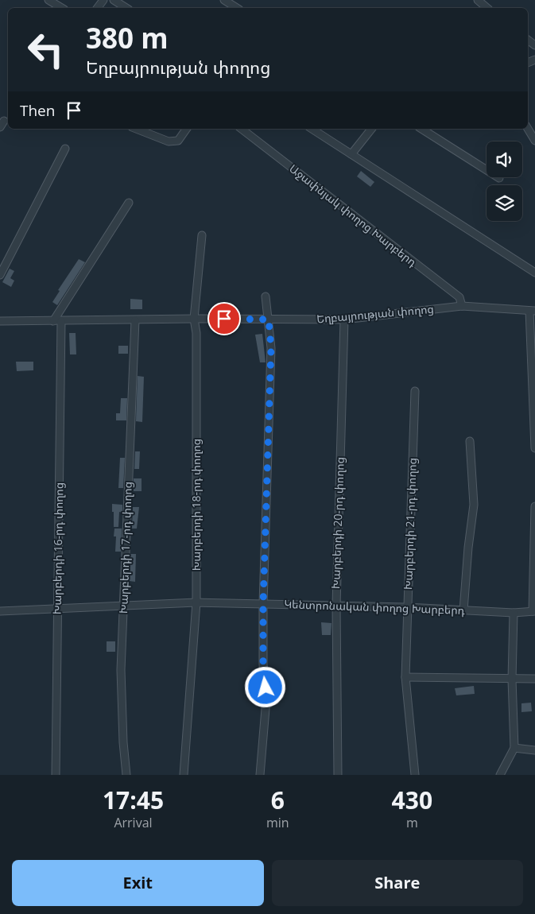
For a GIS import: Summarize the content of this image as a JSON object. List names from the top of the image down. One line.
{"streets":{"street":["Աջափնյակ փողոց Խարբերդ","Եղբայրության փողոց","Խարբերդի 18-րդ փողոց","Խարբերդի 20-րդ փողոց","Խարբերդի 21-րդ փողոց","Խարբերդի 17-րդ փողոց","Խարբերդի 16-րդ փողոց","Կենտրոնական փողոց Խարբերդ"]},"crossings":[["Աջափնյակ փողոց Խարբերդ","Եղբայրության փողոց"],["Եղբայրության փողոց","Խարբերդի 18-րդ փողոց"],["Եղբայրության փողոց","Խարբերդի 20-րդ փողոց"],["Եղբայրության փողոց","Խարբերդի 17-րդ փողոց"],["Եղբայրության փողոց","Խարբերդի 16-րդ փողոց"],["Խարբերդի 18-րդ փողոց","Կենտրոնական փողոց Խարբերդ"],["Խարբերդի 20-րդ փողոց","Կենտրոնական փողոց Խարբերդ"],["Խարբերդի 21-րդ փողոց","Կենտրոնական փողոց Խարբերդ"],["Խարբերդի 17-րդ փողոց","Կենտրոնական փողոց Խարբերդ"],["Խարբերդի 16-րդ փողոց","Կենտրոնական փողոց Խարբերդ"]],"page":{"turn":["380 m","Եղբայրության փողոց"],"then":"Then","eta":["17:45","Arrival","6","min","430","m"],"buttons":["Exit","Share"]}}
